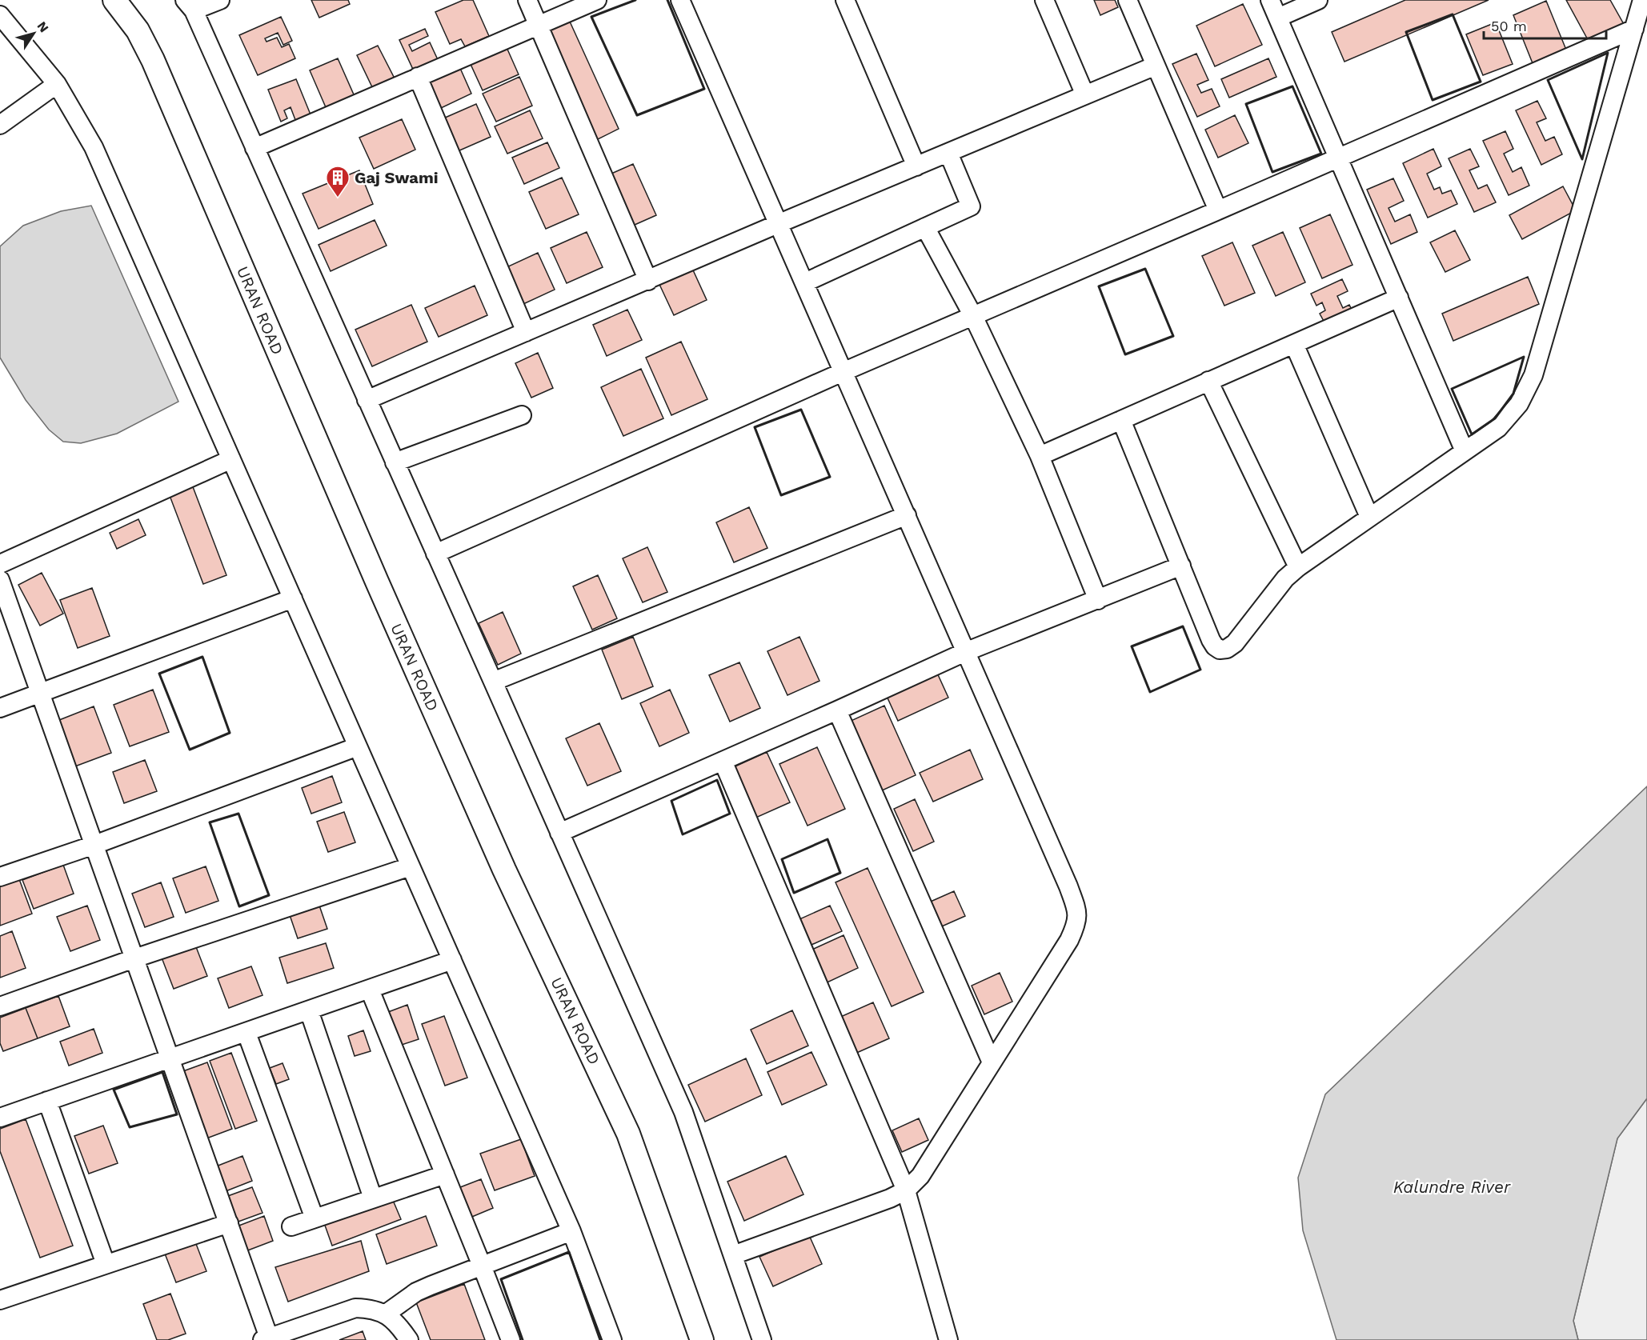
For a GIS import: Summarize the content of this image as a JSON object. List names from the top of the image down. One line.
{"streets":{"main road":["URAN ROAD"]},"water":["Kalundre River"],"places":{"building":["Gaj Swami"]},"scale_bar":"50 m","north":"top right"}
